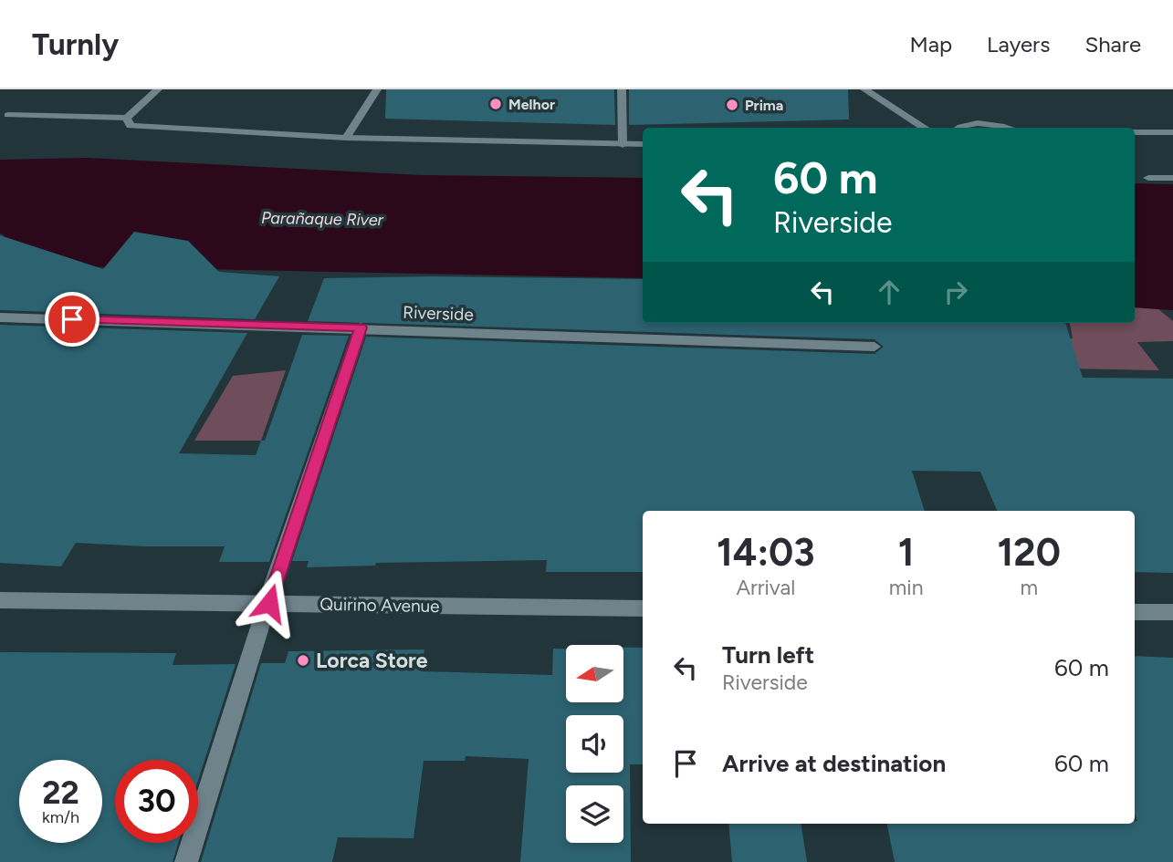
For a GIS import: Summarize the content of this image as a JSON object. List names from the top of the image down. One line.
{"streets":{"street":["Riverside","Quirino Avenue"]},"water":["Parañaque River"],"places":["Melhor","Prima","Lorca Store"],"north":"left","page":{"header":"Turnly","nav":["Map","Layers","Share"],"turn":["60 m","Riverside"],"eta":["14:03","Arrival","1","min","120","m"],"list":[{"name":"Turn left","note":"Riverside","value":"60 m"},{"name":"Arrive at destination","value":"60 m"}],"speed":"22 km/h","limit":"30"}}
